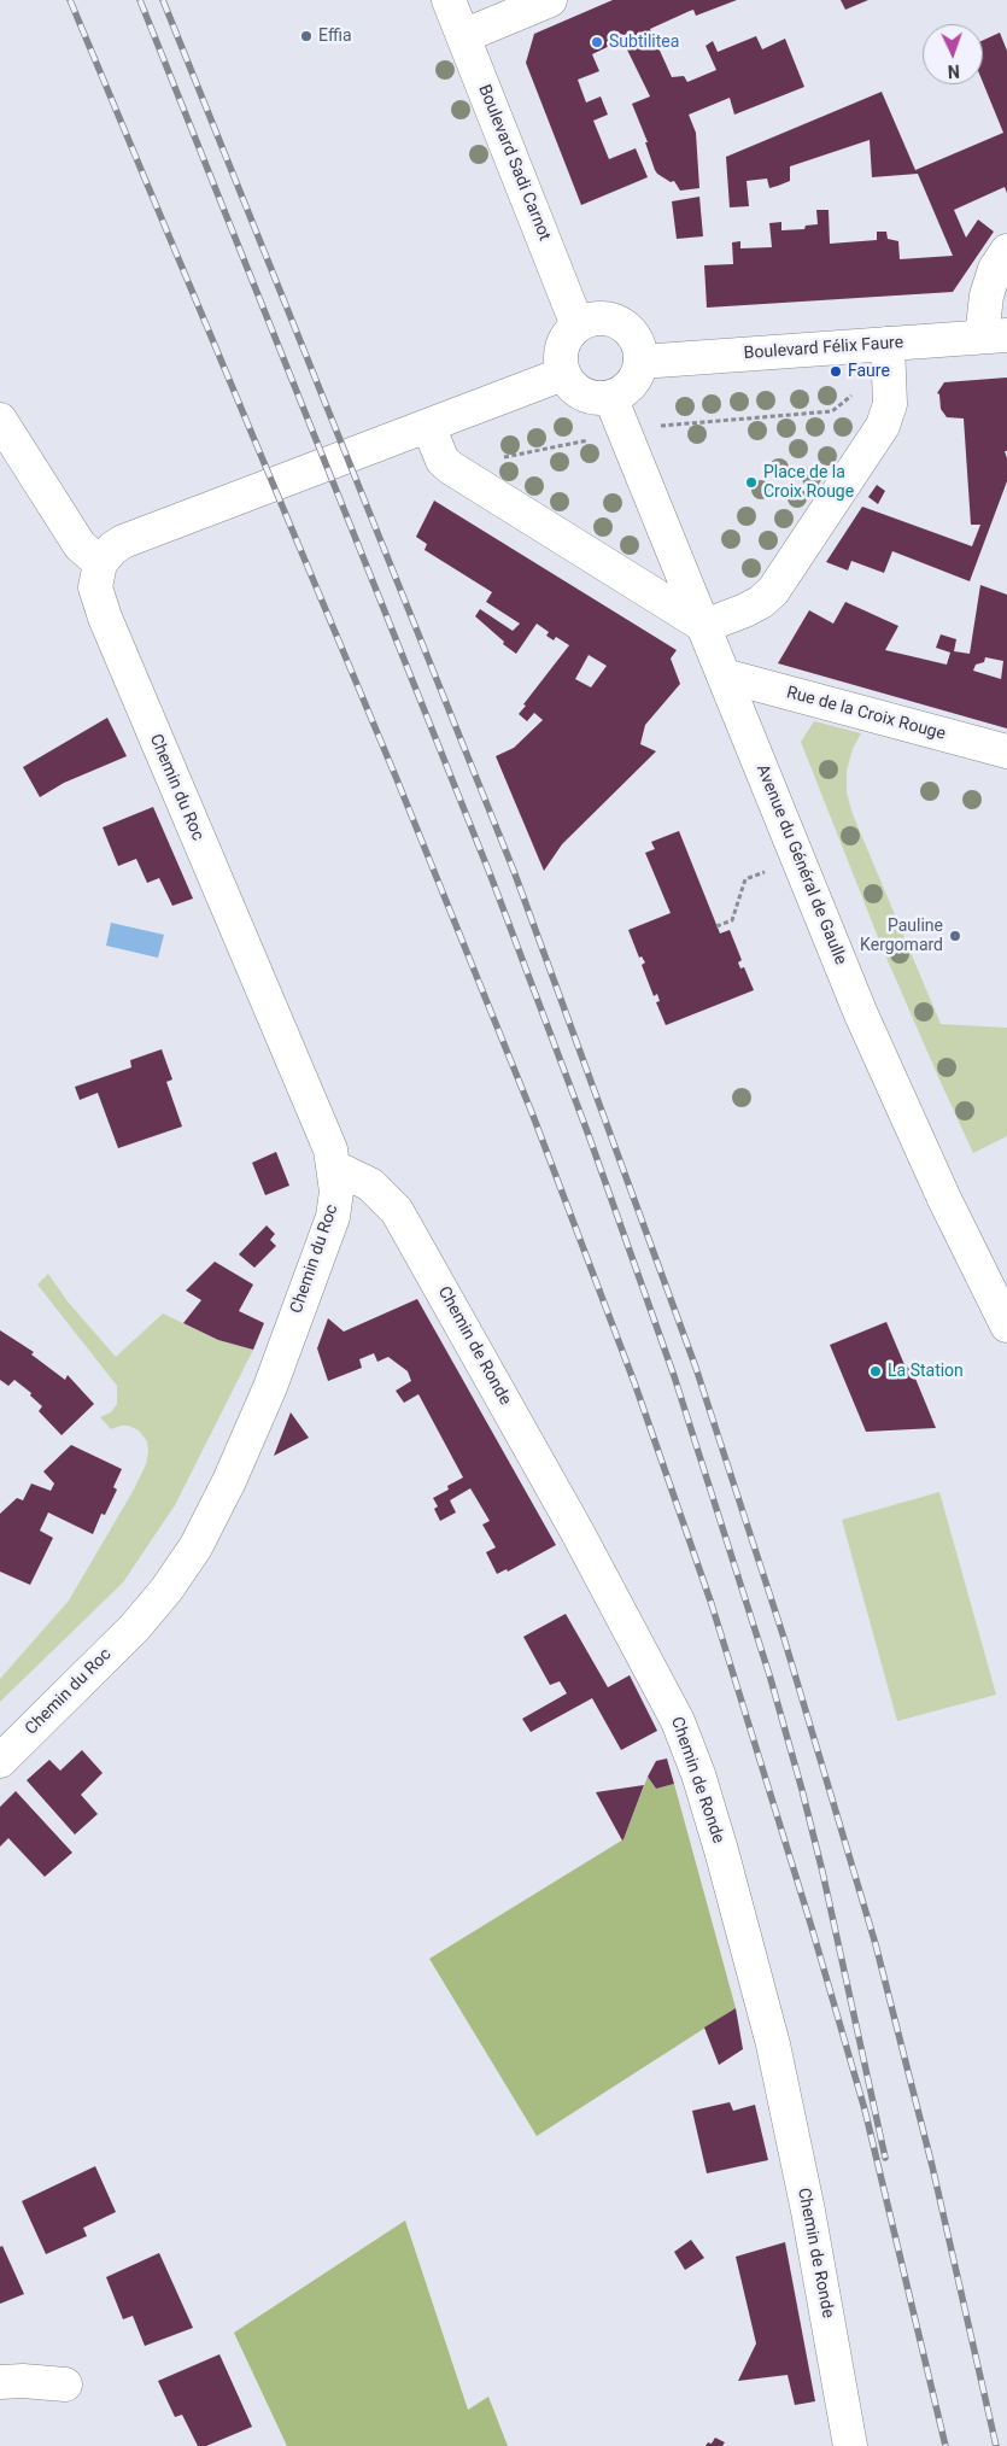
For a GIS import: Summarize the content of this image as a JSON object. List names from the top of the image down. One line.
{"streets":{"street":["Boulevard Sadi Carnot","Boulevard Félix Faure","Rue de la Croix Rouge","Chemin du Roc","Avenue du Général de Gaulle","Chemin de Ronde"]},"crossings":[["Boulevard Sadi Carnot","Boulevard Félix Faure"],["Boulevard Sadi Carnot","Avenue du Général de Gaulle"],["Boulevard Félix Faure","Avenue du Général de Gaulle"],["Rue de la Croix Rouge","Avenue du Général de Gaulle"],["Chemin du Roc","Chemin de Ronde"]],"places":["Effia","Subtilitea","Faure","Place de la Croix Rouge","Pauline Kergomard","La Station"],"north":"bottom"}
